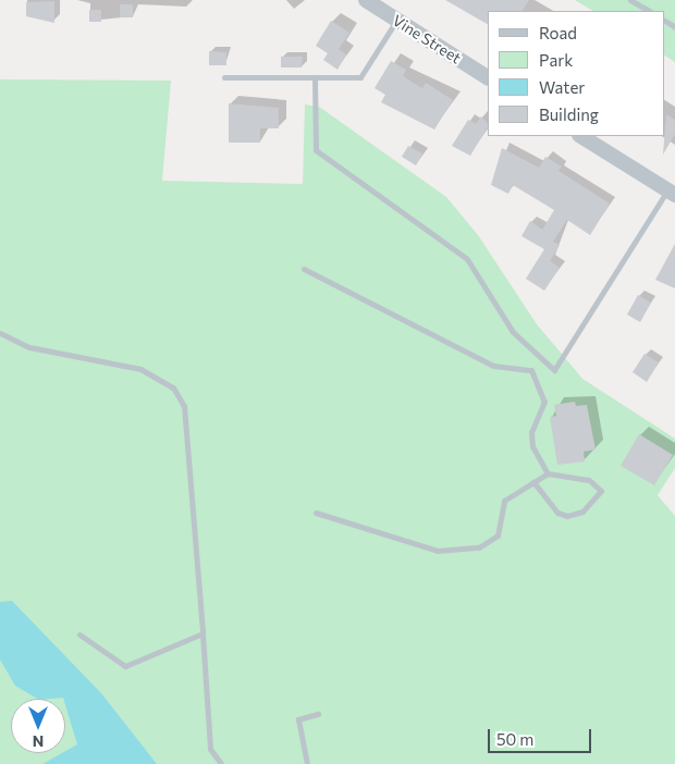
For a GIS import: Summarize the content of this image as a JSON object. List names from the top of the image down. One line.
{"streets":{"street":["Vine Street"]},"legend":["Road","Park","Water","Building"],"scale_bar":"50 m","north":"bottom"}
